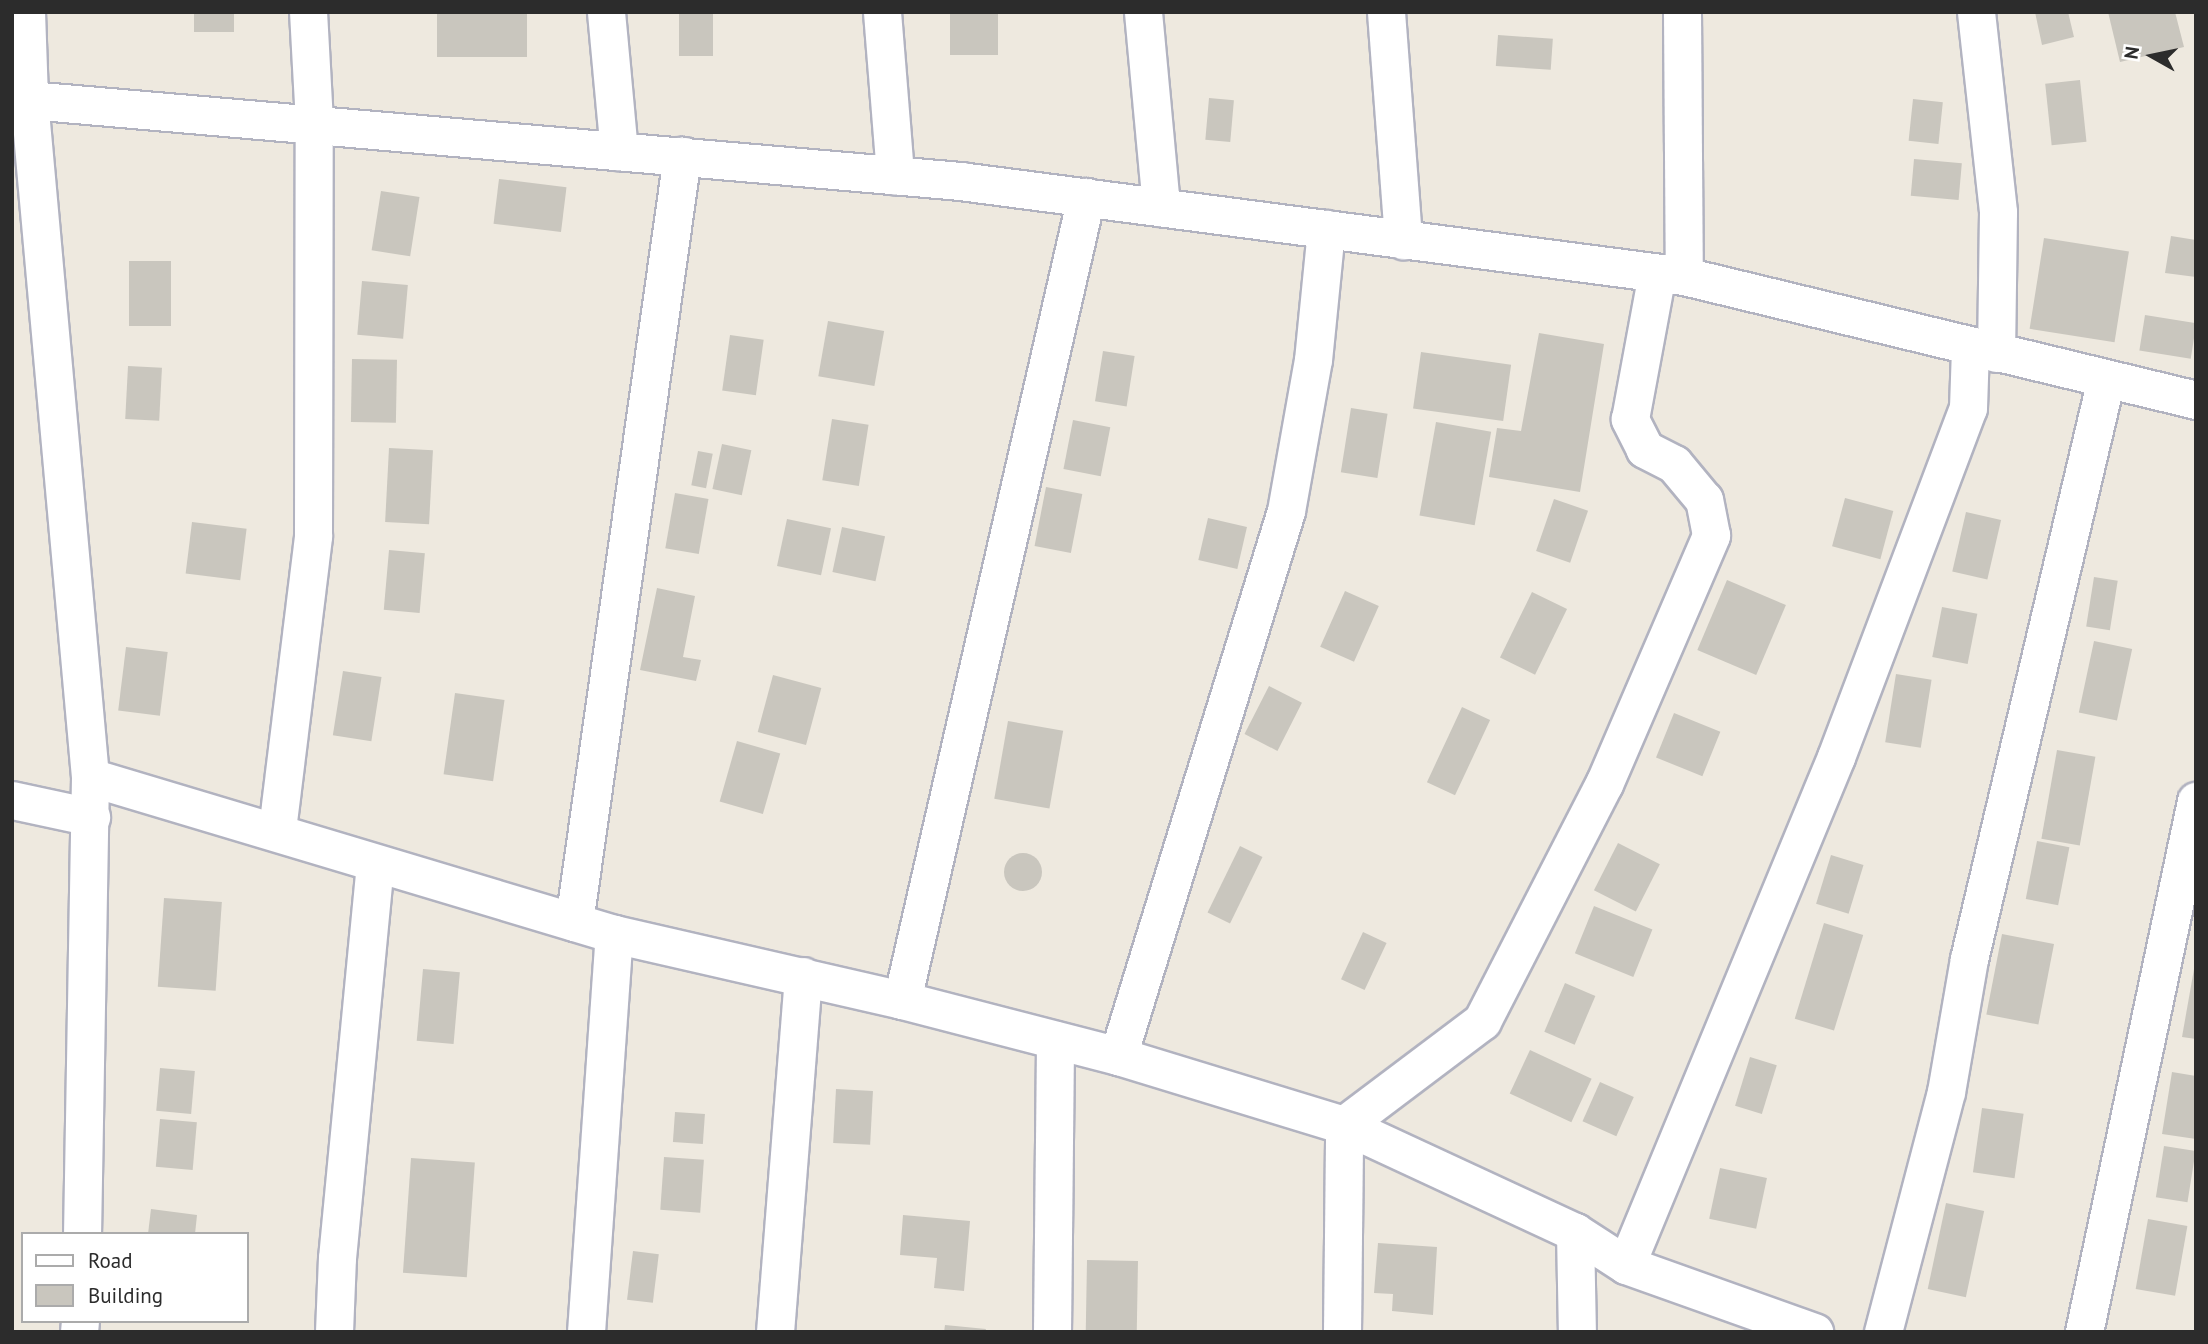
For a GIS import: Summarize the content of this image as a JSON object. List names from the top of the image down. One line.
{"legend":["Road","Building"],"north":"left"}
